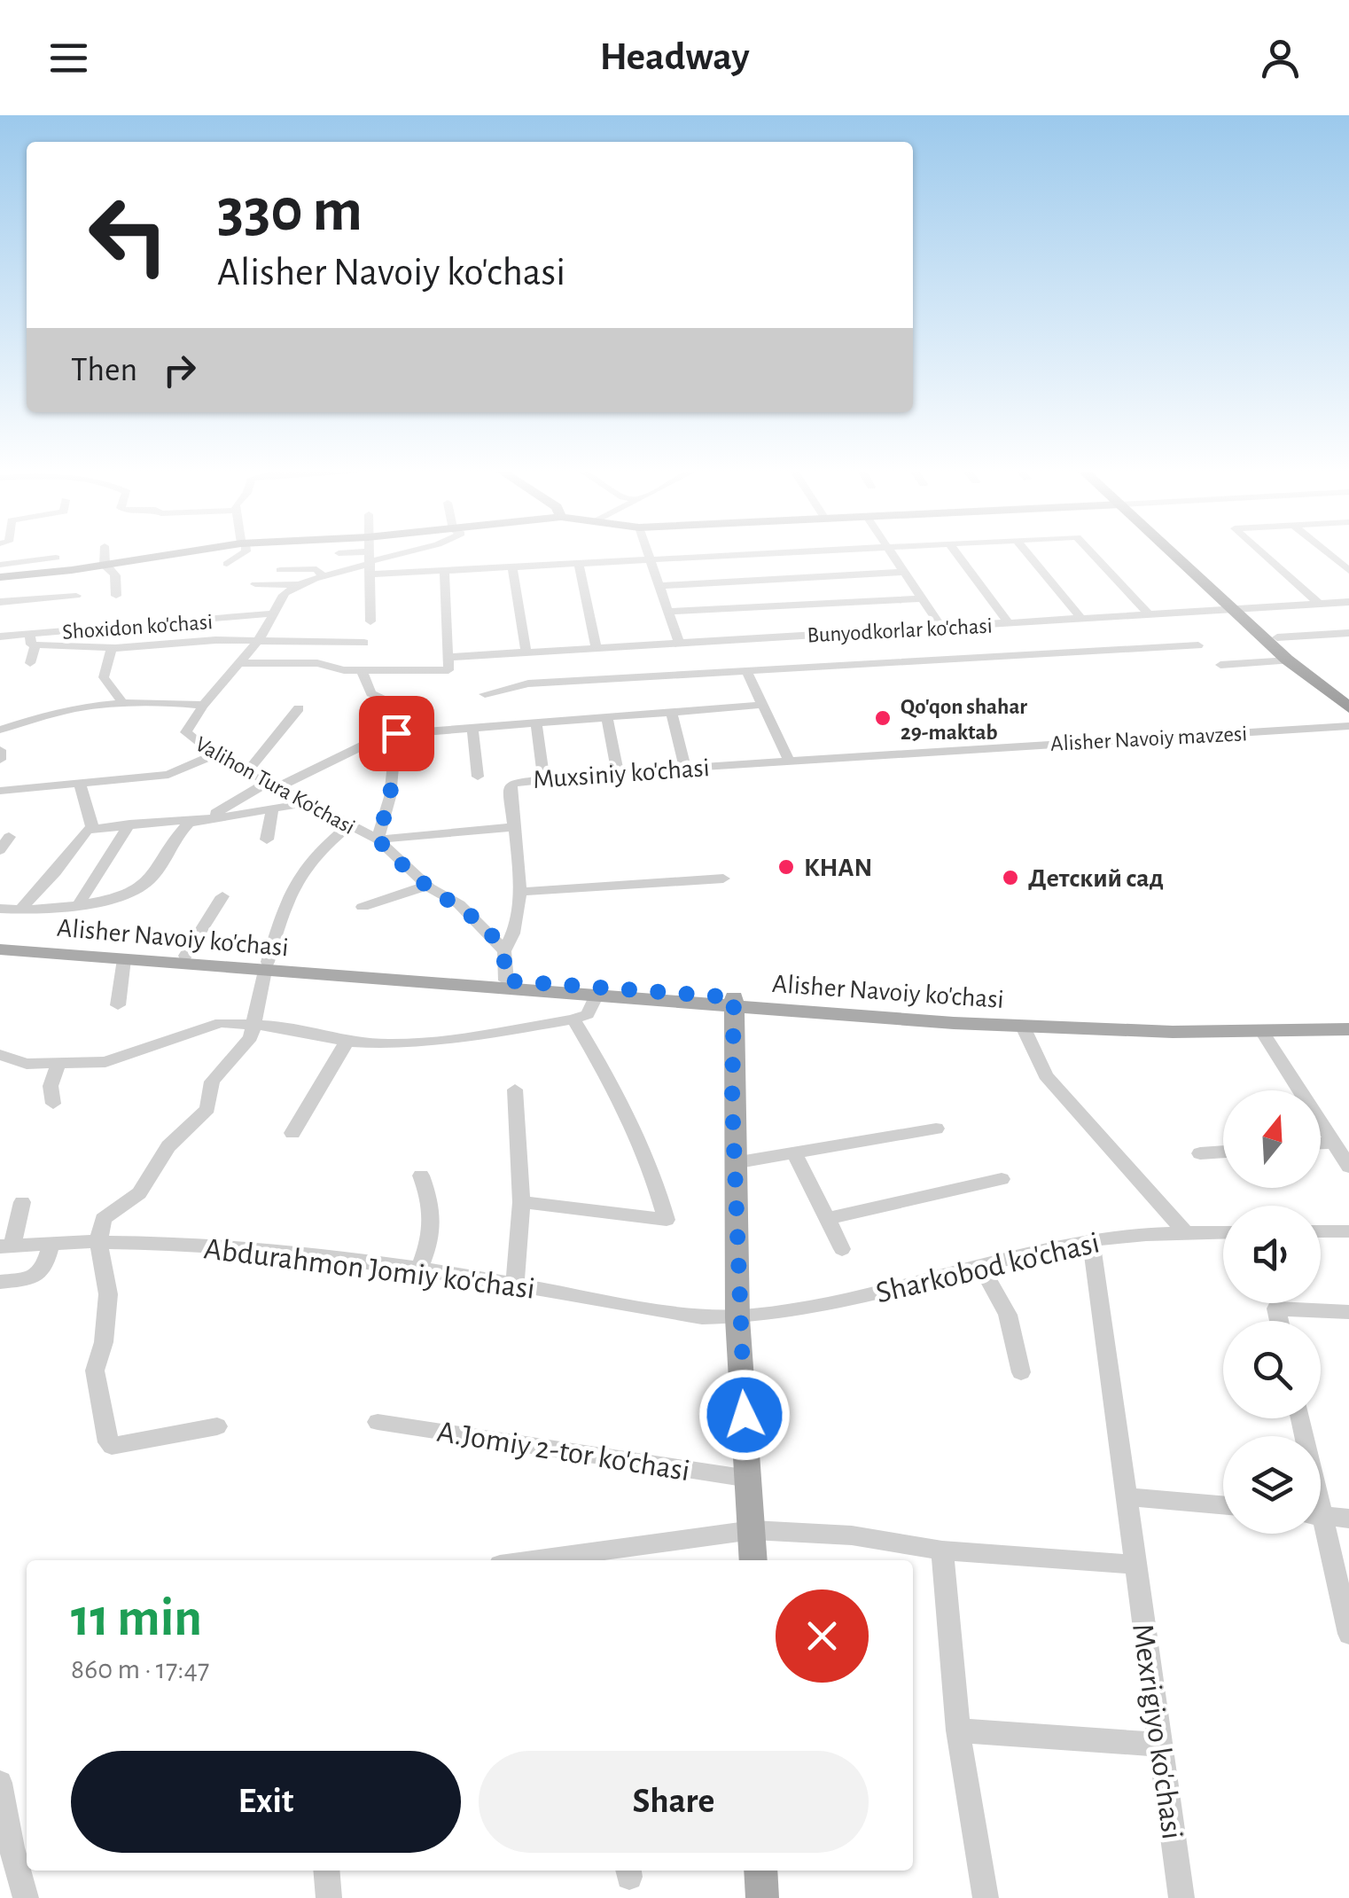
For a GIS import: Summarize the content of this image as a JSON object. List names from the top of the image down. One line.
{"streets":{"main road":["Alisher Navoiy ko'chasi"],"street":["Shoxidon ko'chasi","Bunyodkorlar ko'chasi","Alisher Navoiy mavzesi","Muxsiniy ko'chasi","Valihon Tura Ko'chasi","Sharkobod ko'chasi","Abdurahmon Jomiy ko'chasi","A.Jomiy 2-tor ko'chasi","Mexrigiyo ko'chasi"]},"crossings":[["Shoxidon ko'chasi","Valihon Tura Ko'chasi"],["Alisher Navoiy mavzesi","Muxsiniy ko'chasi"],["Muxsiniy ko'chasi","Valihon Tura Ko'chasi"],["Sharkobod ko'chasi","Abdurahmon Jomiy ko'chasi"],["Sharkobod ko'chasi","Mexrigiyo ko'chasi"]],"places":["Qo'qon shahar 29-maktab","KHAN","Детский сад"],"north":"top","page":{"header":"Headway","turn":["330 m","Alisher Navoiy ko'chasi"],"then":"Then","heading":["11 min","860 m · 17:47"],"buttons":["Exit","Share"]}}
